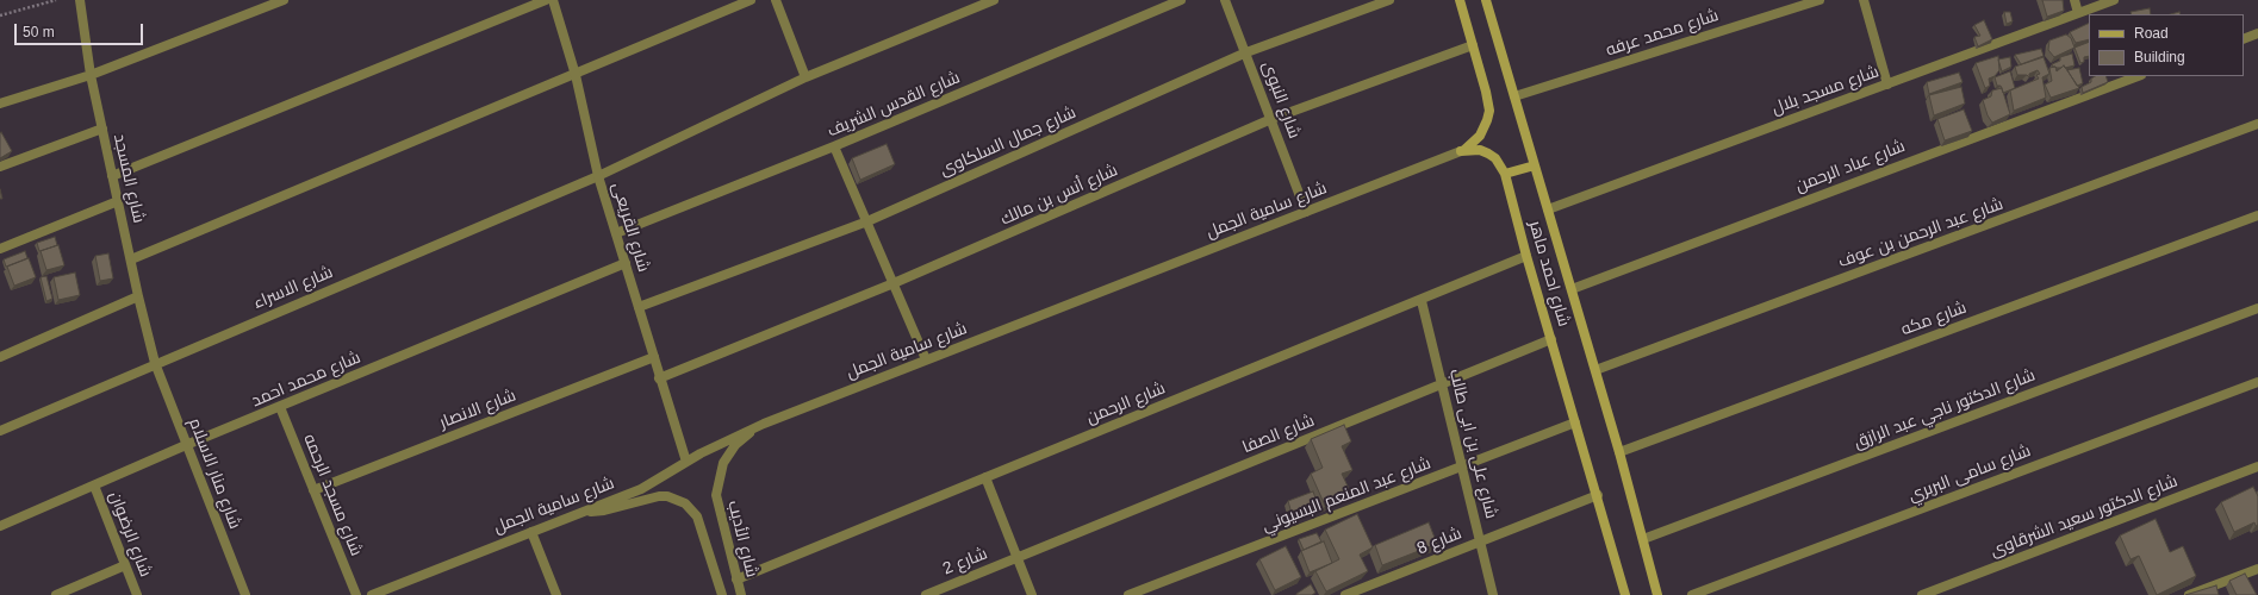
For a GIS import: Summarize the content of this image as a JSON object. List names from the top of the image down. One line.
{"streets":{"main road":["شارع احمد ماهر"],"street":["شارع محمد عرفه","شارع مسجد بلال","شارع النبوى","شارع القدس الشريف","شارع جمال السلكاوى","شارع عباد الرحمن","شارع المسجد","شارع أنس بن مالك","شارع سامية الجمل","شارع القريعى","شارع عبد الرحمن بن عوف","شارع الاسراء","شارع مكه","شارع محمد احمد","شارع الرحمن","شارع الانصار","شارع الدكتور ناجي عبد الرازق","شارع الصفا","شارع على بن ابى طالب","شارع منار الاسلام","شارع سامى البربري","شارع مسجد الرحمه","شارع عبد المنعم البسيوني","شارع الدكتور سعيد الشرقاوى","شارع الرضوان","شارع الأديب","شارع 8","شارع 2"]},"crossings":[["شارع محمد عرفه","شارع احمد ماهر"],["شارع مسجد بلال","شارع احمد ماهر"],["شارع النبوى","شارع جمال السلكاوى"],["شارع النبوى","شارع أنس بن مالك"],["شارع النبوى","شارع سامية الجمل"],["شارع القدس الشريف","شارع القريعى"],["شارع جمال السلكاوى","شارع القريعى"],["شارع عباد الرحمن","شارع احمد ماهر"],["شارع المسجد","شارع الاسراء"],["شارع المسجد","شارع منار الاسلام"],["شارع أنس بن مالك","شارع القريعى"],["شارع سامية الجمل","شارع القريعى"],["شارع سامية الجمل","شارع احمد ماهر"],["شارع سامية الجمل","شارع الأديب"],["شارع القريعى","شارع الاسراء"],["شارع القريعى","شارع محمد احمد"],["شارع القريعى","شارع الانصار"],["شارع عبد الرحمن بن عوف","شارع احمد ماهر"],["شارع احمد ماهر","شارع مكه"],["شارع احمد ماهر","شارع الرحمن"],["شارع احمد ماهر","شارع الدكتور ناجي عبد الرازق"],["شارع احمد ماهر","شارع الصفا"],["شارع احمد ماهر","شارع عبد المنعم البسيوني"],["شارع احمد ماهر","شارع 8"],["شارع الاسراء","شارع منار الاسلام"],["شارع محمد احمد","شارع منار الاسلام"],["شارع محمد احمد","شارع مسجد الرحمه"],["شارع محمد احمد","شارع الرضوان"],["شارع الرحمن","شارع على بن ابى طالب"],["شارع الرحمن","شارع الأديب"],["شارع الانصار","شارع مسجد الرحمه"],["شارع الصفا","شارع على بن ابى طالب"],["شارع الصفا","شارع 2"],["شارع على بن ابى طالب","شارع عبد المنعم البسيوني"],["شارع على بن ابى طالب","شارع 8"]],"legend":["Road","Building"],"scale_bar":"50 m"}
